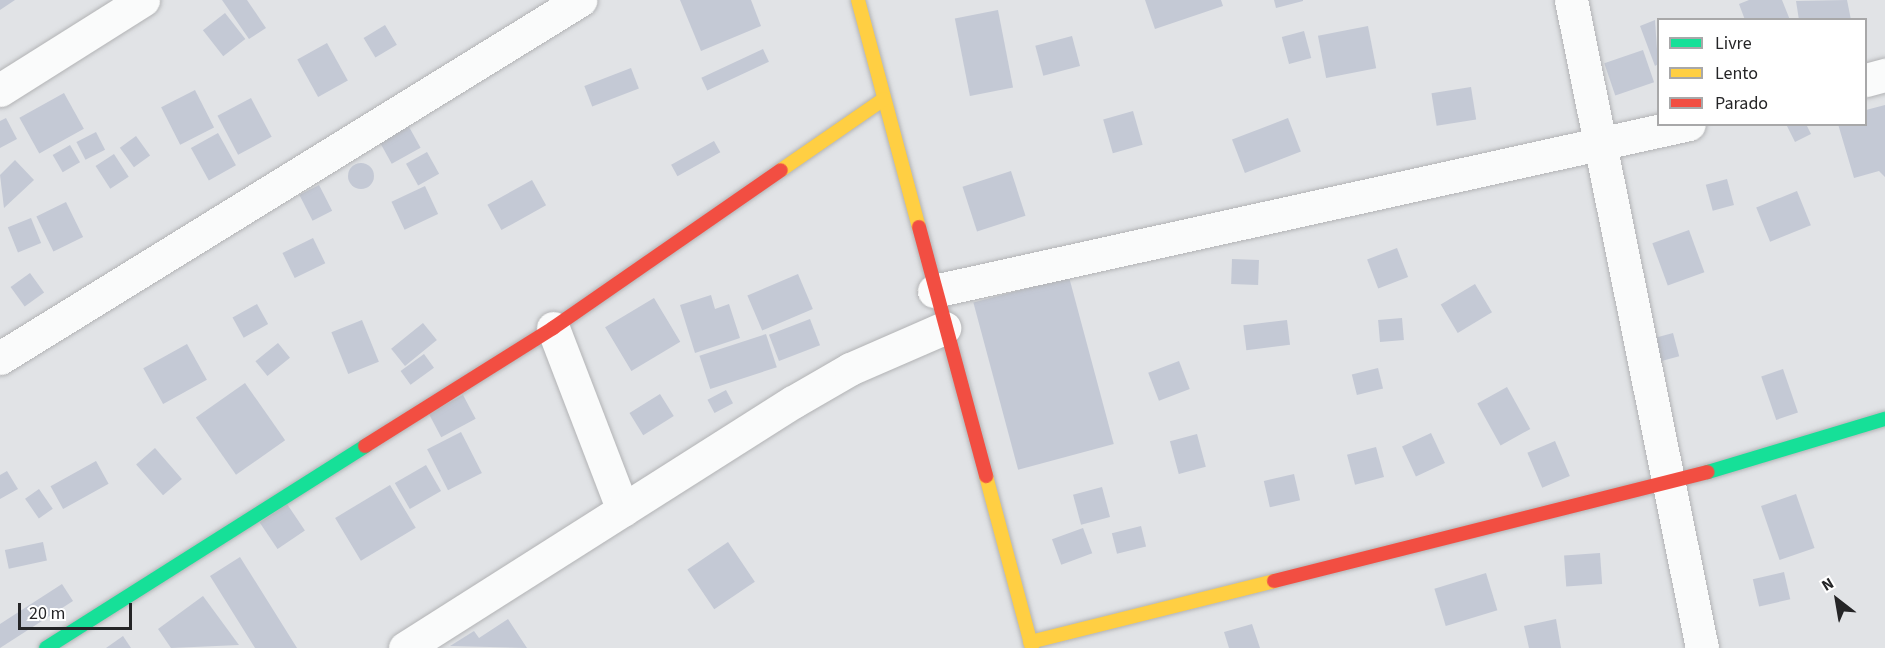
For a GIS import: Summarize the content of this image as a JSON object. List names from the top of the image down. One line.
{"legend":["Livre","Lento","Parado"],"scale_bar":"20 m","north":"top left"}
